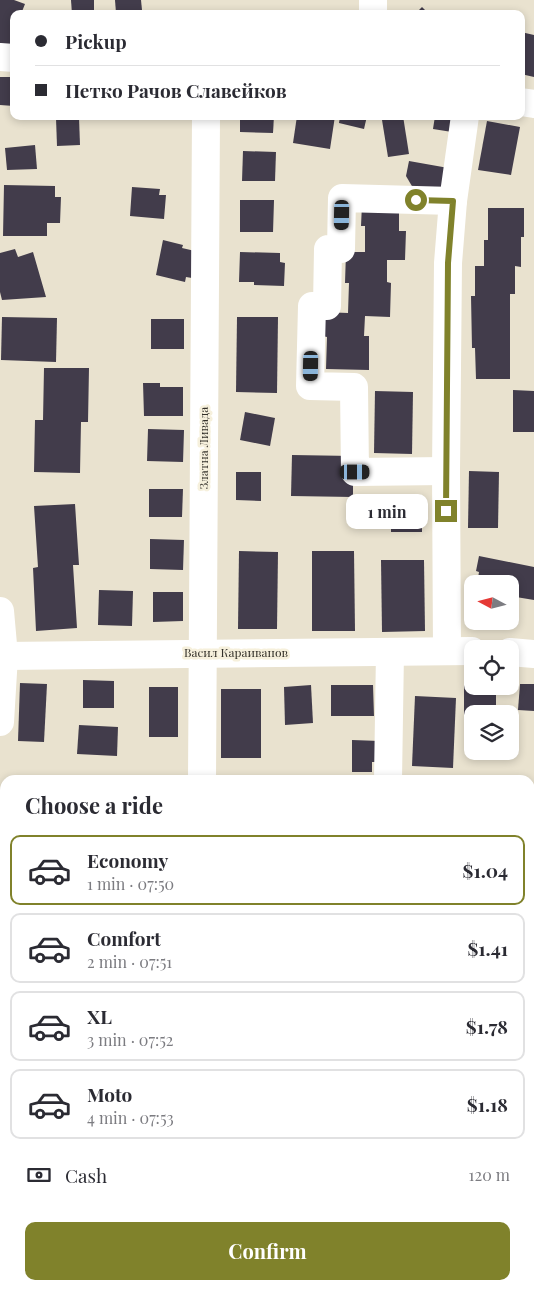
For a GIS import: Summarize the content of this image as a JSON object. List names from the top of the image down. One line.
{"streets":{"street":["Златна Ливада","Васил Караиванов"]},"crossings":[["Златна Ливада","Васил Караиванов"]],"north":"left","page":{"banner":["Pickup","Петко Рачов Славейков"],"bubble":"1 min","heading":"Choose a ride","list":[{"name":"Economy","note":"1 min · 07:50","value":"$1.04"},{"name":"Comfort","note":"2 min · 07:51","value":"$1.41"},{"name":"XL","note":"3 min · 07:52","value":"$1.78"},{"name":"Moto","note":"4 min · 07:53","value":"$1.18"}],"pay":["Cash","120 m"],"buttons":"Confirm"}}
